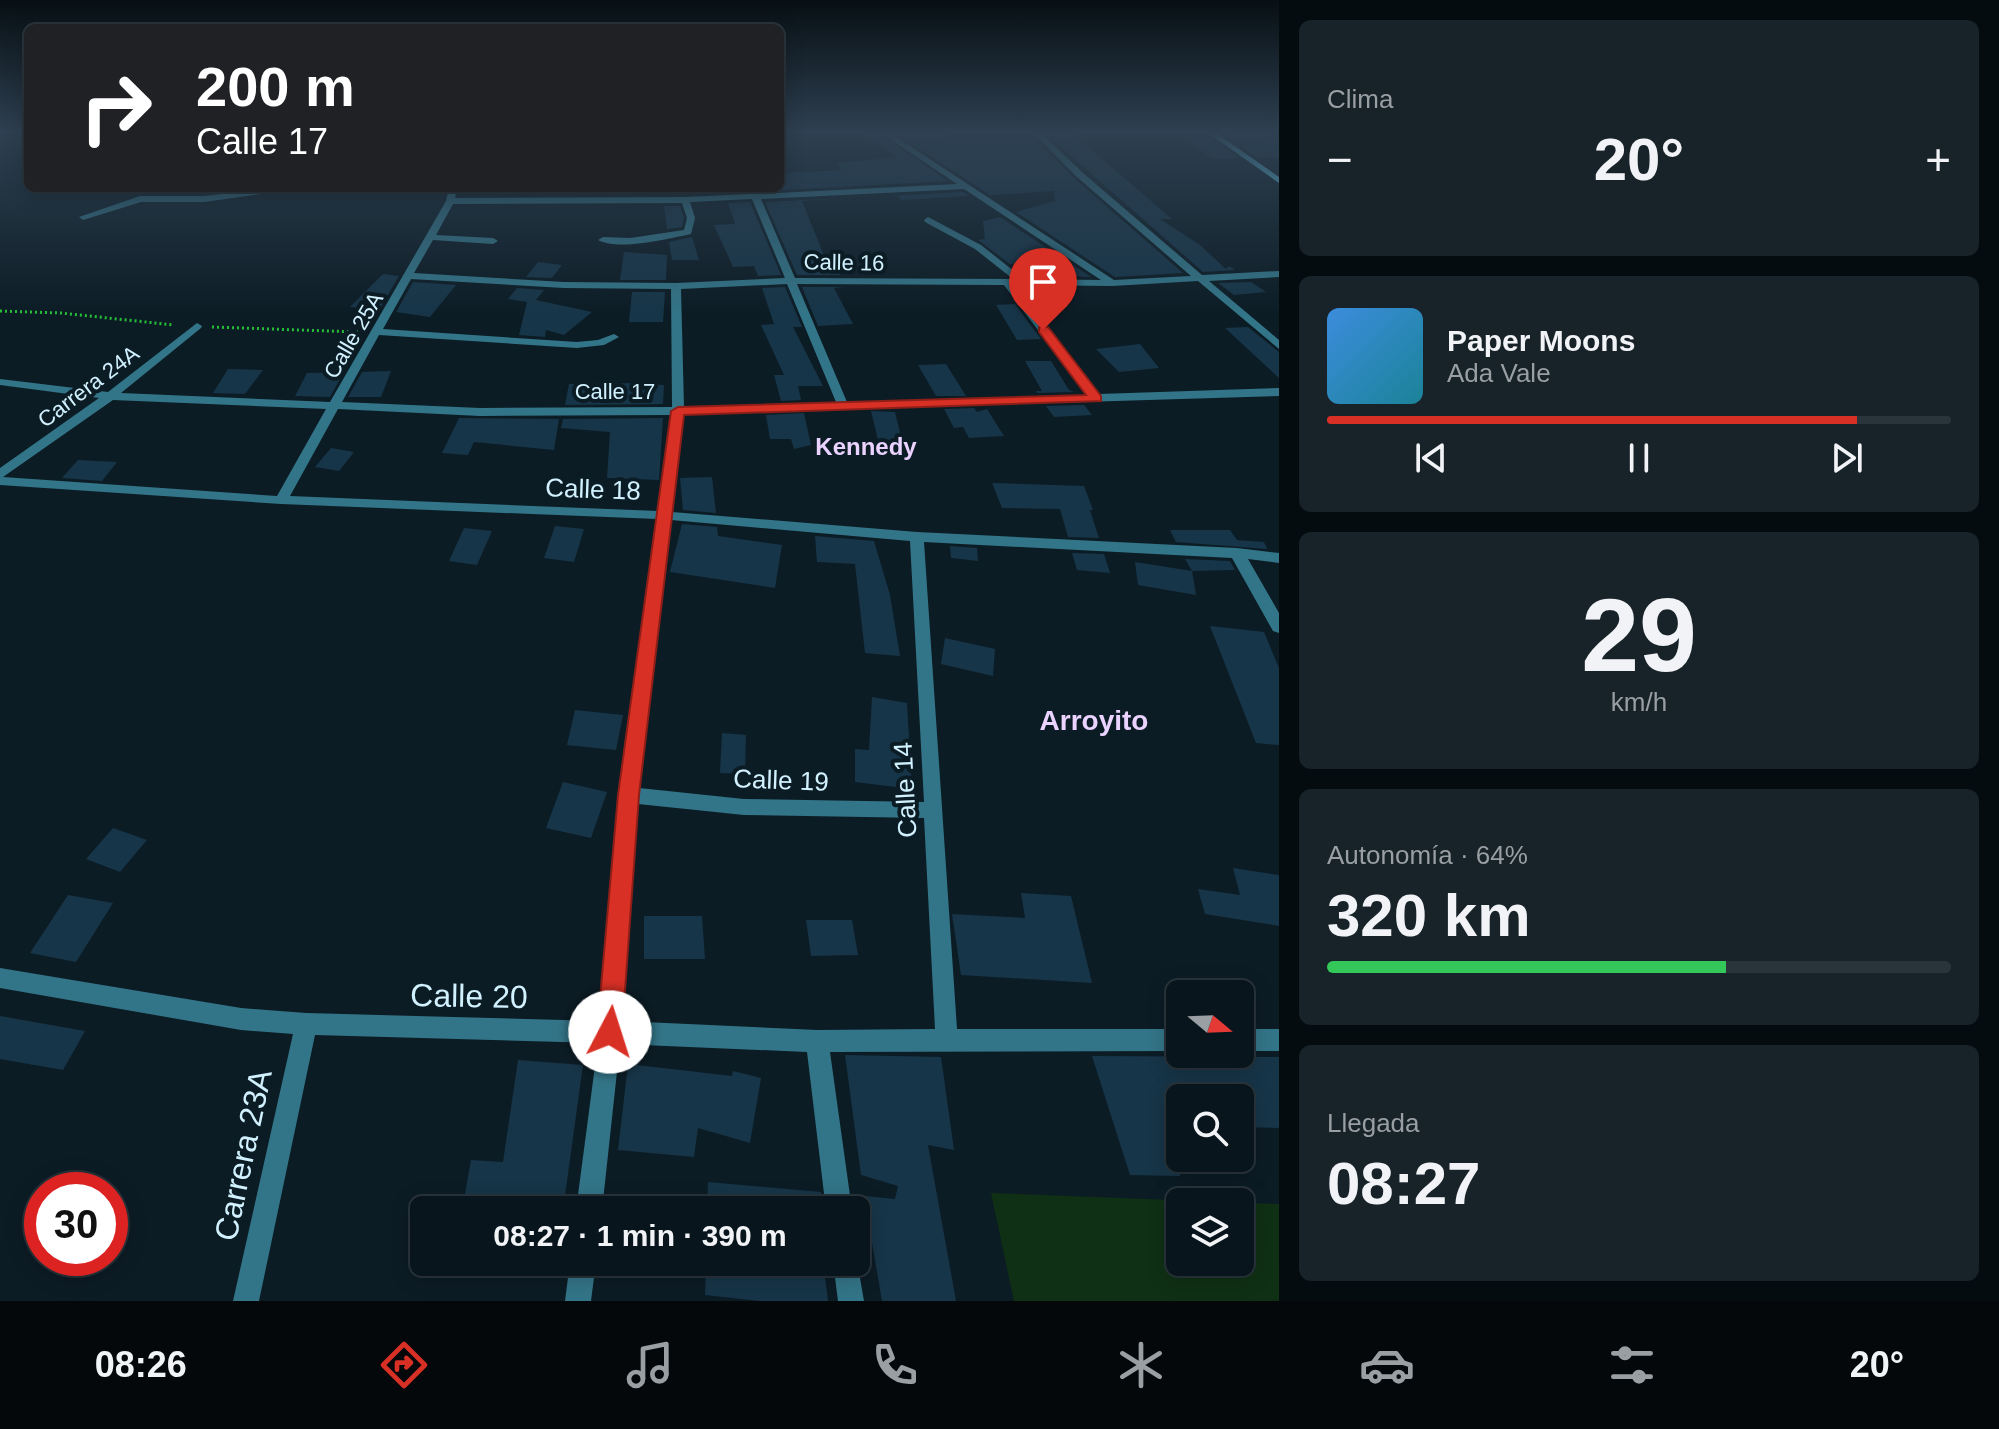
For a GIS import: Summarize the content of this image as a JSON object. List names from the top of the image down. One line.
{"streets":{"street":["Calle 16","Calle 25A","Carrera 24A","Calle 17","Calle 18","Calle 19","Calle 14","Calle 20","Carrera 23A"]},"crossings":[["Calle 16","Calle 25A"],["Calle 25A","Calle 17"],["Calle 25A","Calle 18"],["Carrera 24A","Calle 17"],["Calle 18","Calle 14"],["Calle 19","Calle 14"],["Calle 14","Calle 20"],["Calle 20","Carrera 23A"]],"districts":["Kennedy","Arroyito"],"north":"right","page":{"tile":["Clima",["29","km/h"],["Autonomía · 64%","320 km"],["Llegada","08:27"]],"turn":["200 m","Calle 17"],"heat":["−","20°","+"],"song":["Paper Moons","Ada Vale"],"limit":"30","trip":"08:27 · 1 min · 390 m","tabs":["08:26","20°"]}}
